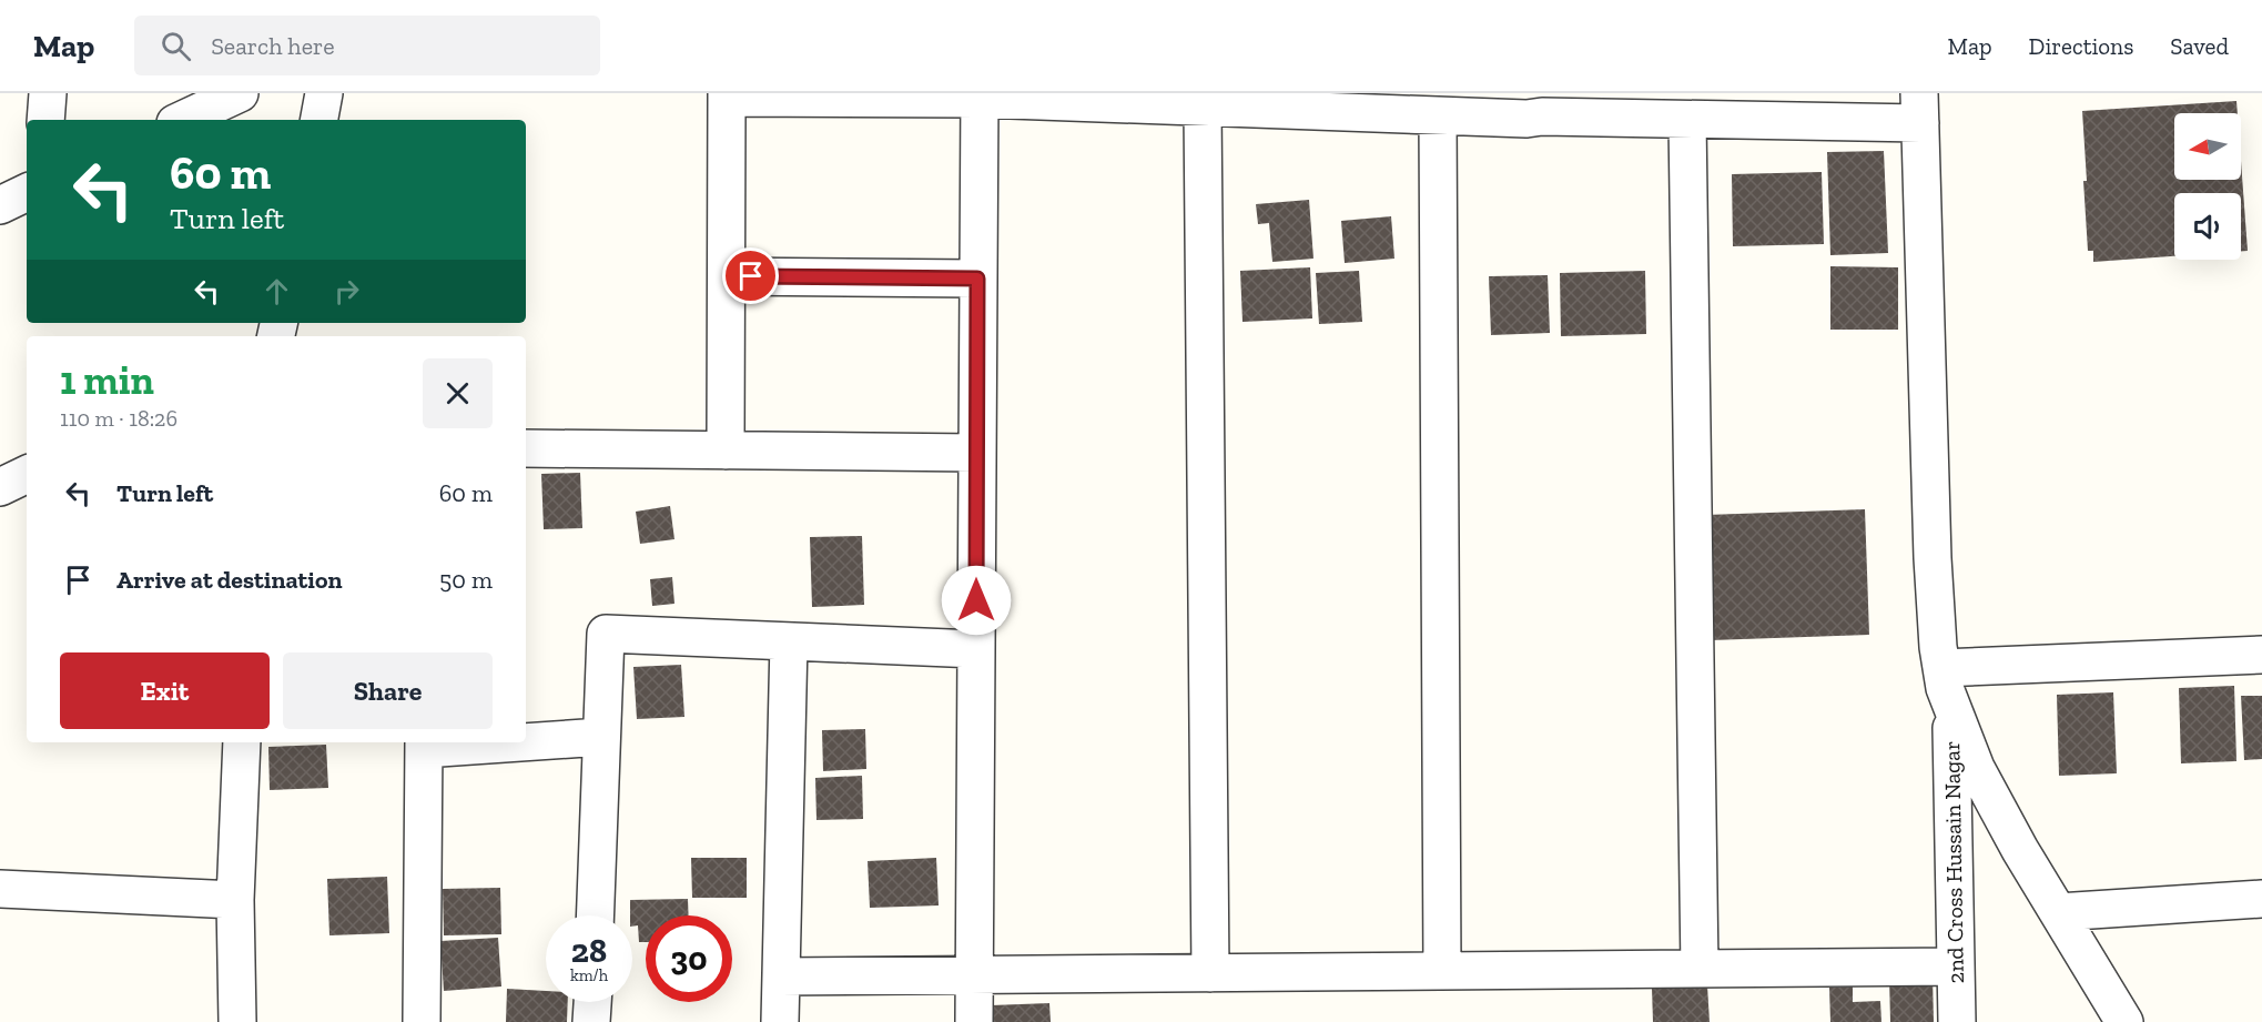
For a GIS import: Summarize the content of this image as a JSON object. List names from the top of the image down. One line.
{"streets":{"street":["2nd Cross Hussain Nagar"]},"north":"left","page":{"header":"Map","search":"Search here","nav":["Map","Directions","Saved"],"turn":["60 m","Turn left"],"heading":["1 min","110 m · 18:26"],"list":[{"name":"Turn left","value":"60 m"},{"name":"Arrive at destination","value":"50 m"}],"buttons":["Exit","Share"],"speed":"28 km/h","limit":"30"}}
